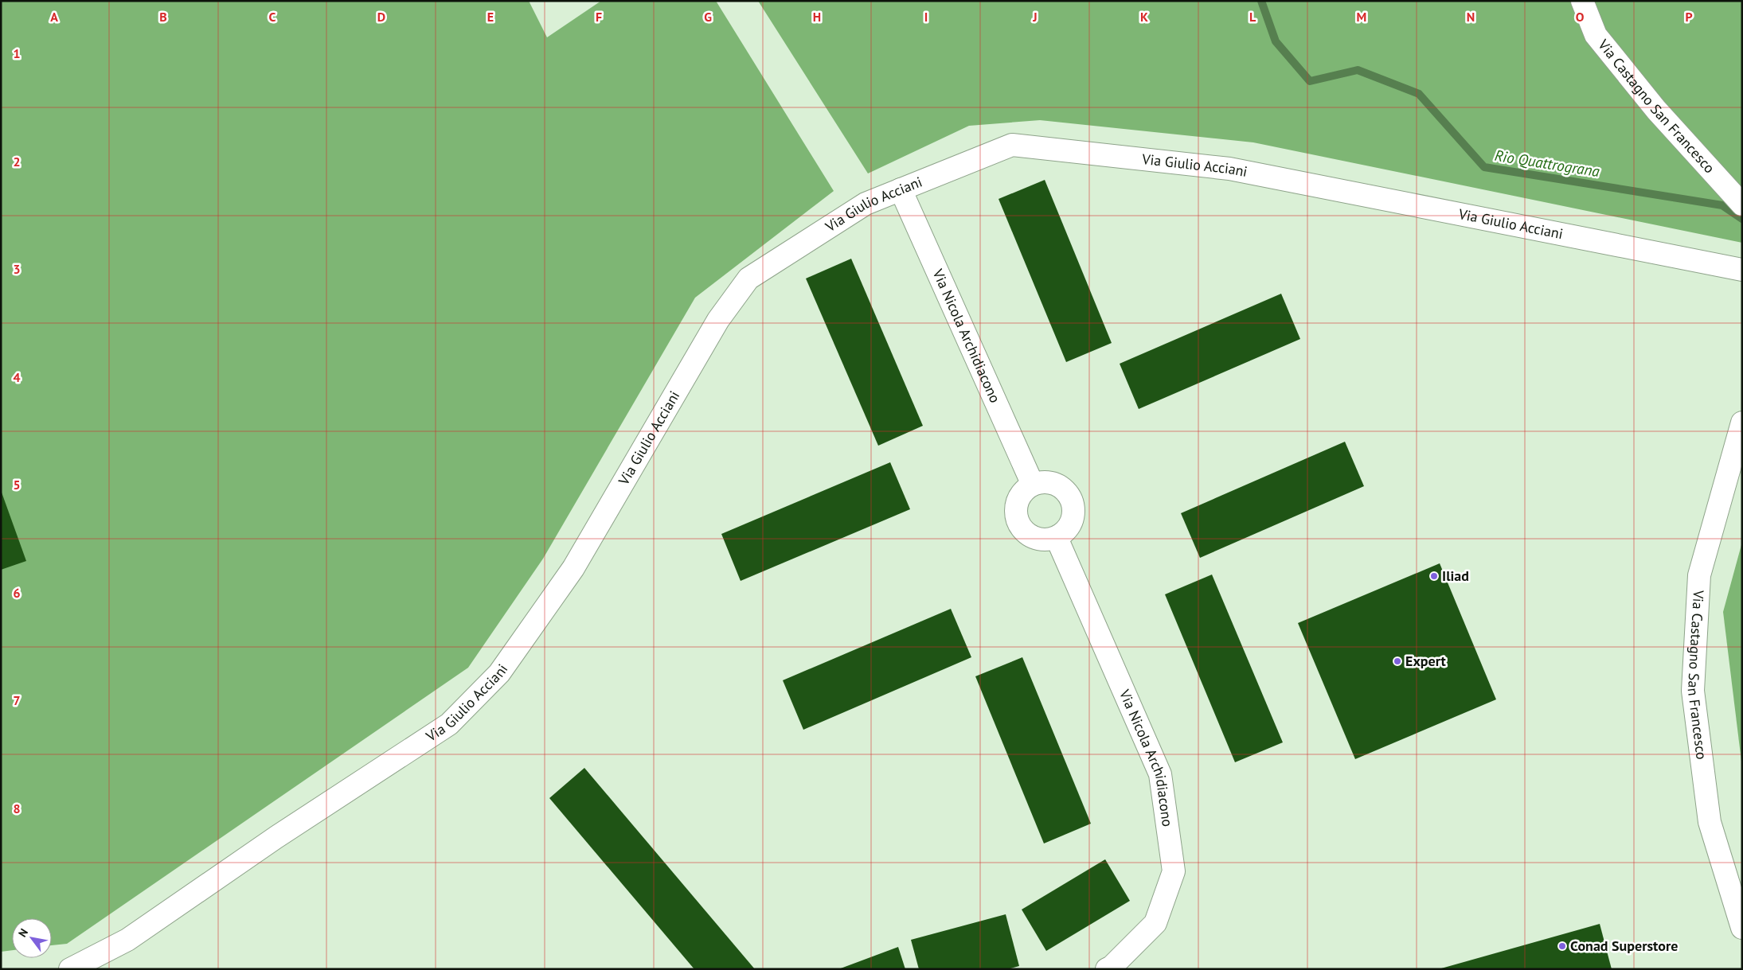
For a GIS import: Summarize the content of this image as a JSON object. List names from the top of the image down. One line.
{"streets":{"street":["Via Castagno San Francesco","Via Giulio Acciani","Via Nicola Archidiacono"]},"crossings":[["Via Giulio Acciani","Via Nicola Archidiacono"]],"water":["Rio Quattrograna"],"places":["Iliad","Expert","Conad Superstore"],"north":"top left","grid":{"columns":["A","B","C","D","E","F","G","H","I","J","K","L","M","N","O","P"],"rows":["1","2","3","4","5","6","7","8"]}}
